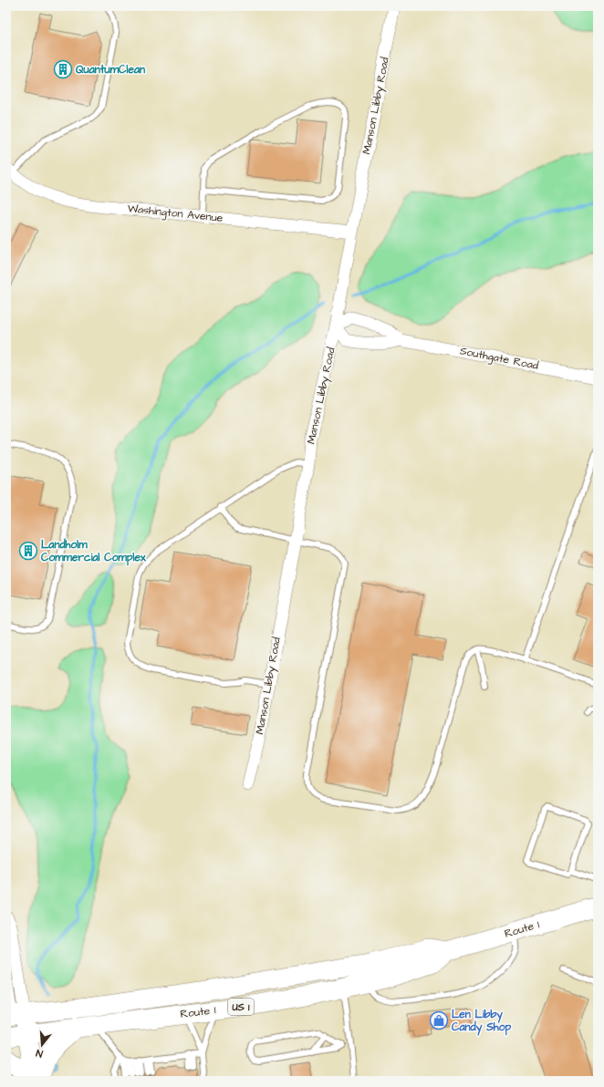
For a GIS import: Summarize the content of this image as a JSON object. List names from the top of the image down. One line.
{"streets":{"main road":["Route 1","US 1"],"street":["Manson Libby Road","Washington Avenue","Southgate Road"]},"crossings":[["Manson Libby Road","Washington Avenue"],["Manson Libby Road","Southgate Road"]],"places":{"building":["QuantumClean","Landholm Commercial Complex"],"shop":["Len Libby Candy Shop"]},"north":"bottom"}
